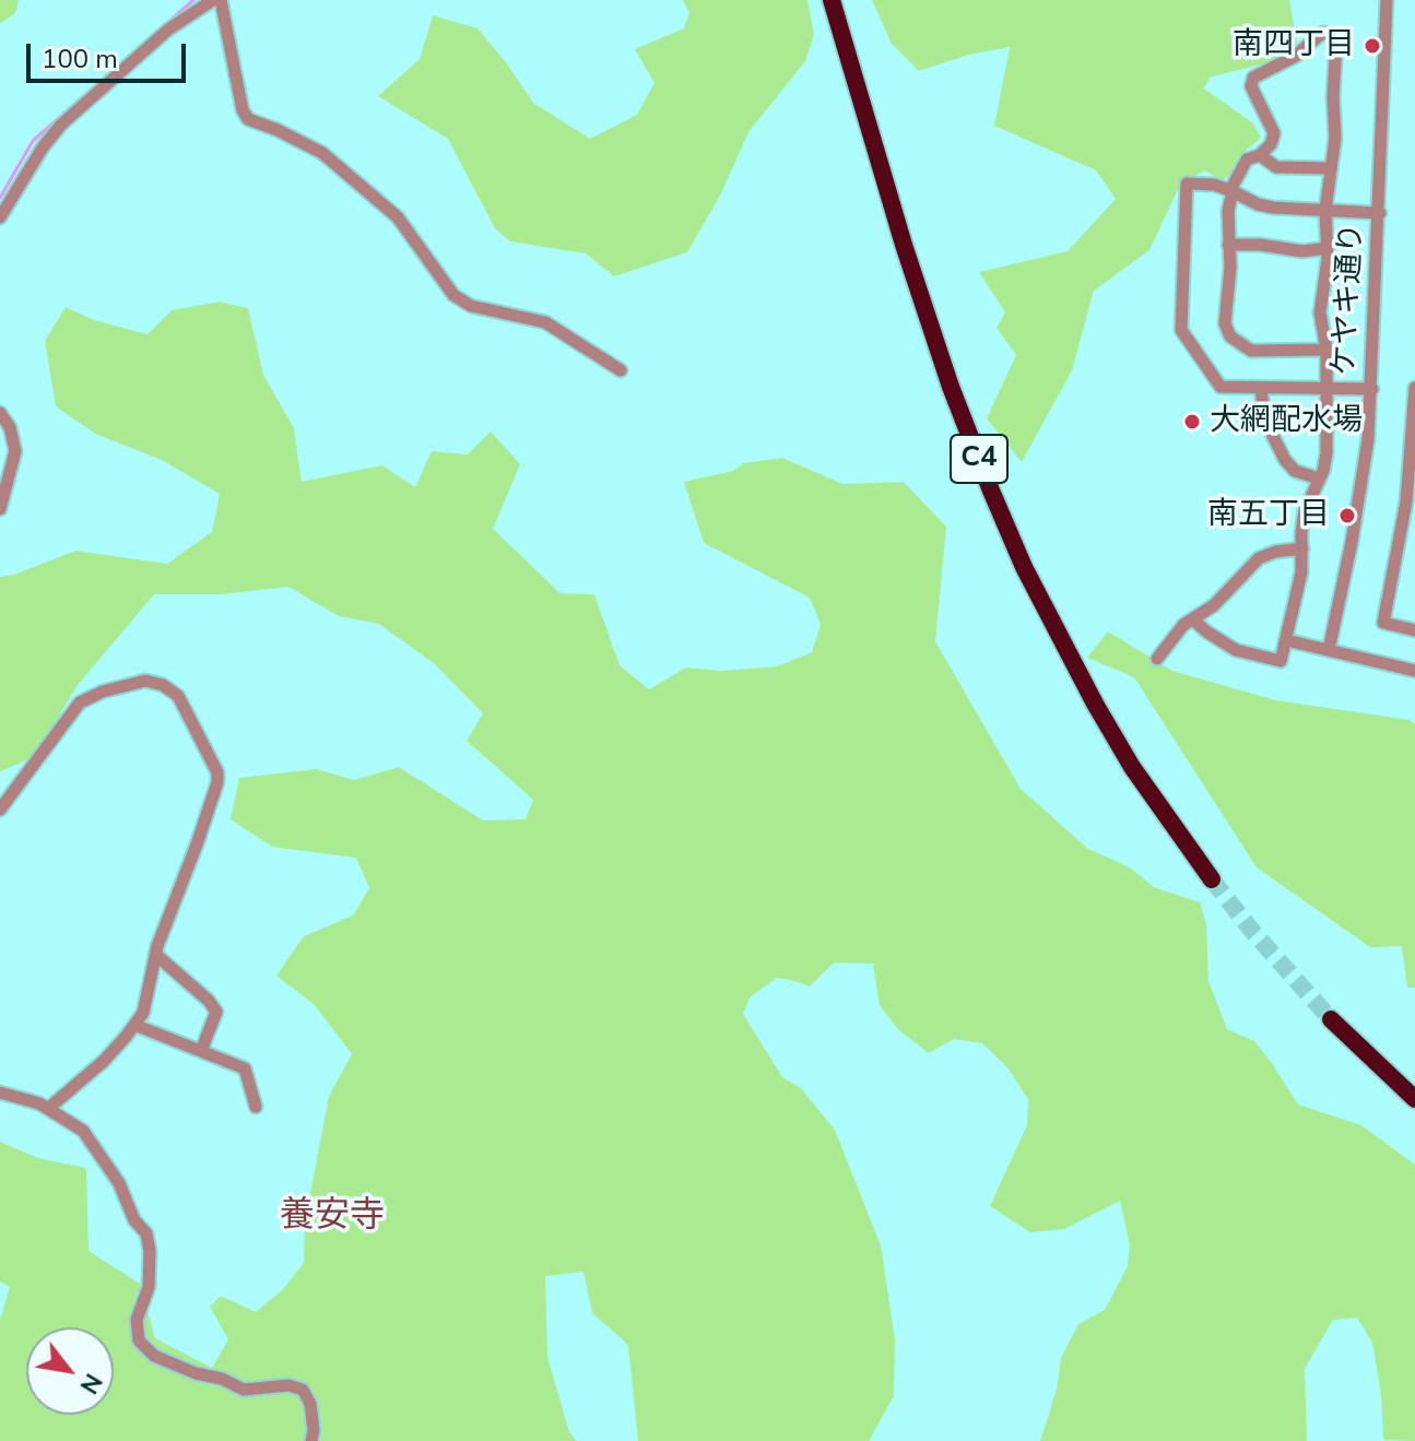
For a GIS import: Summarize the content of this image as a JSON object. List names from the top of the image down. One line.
{"streets":{"highway":["C4"],"street":["ケヤキ通り"]},"districts":["養安寺"],"places":["南四丁目","大網配水場","南五丁目"],"scale_bar":"100 m","north":"bottom right"}
